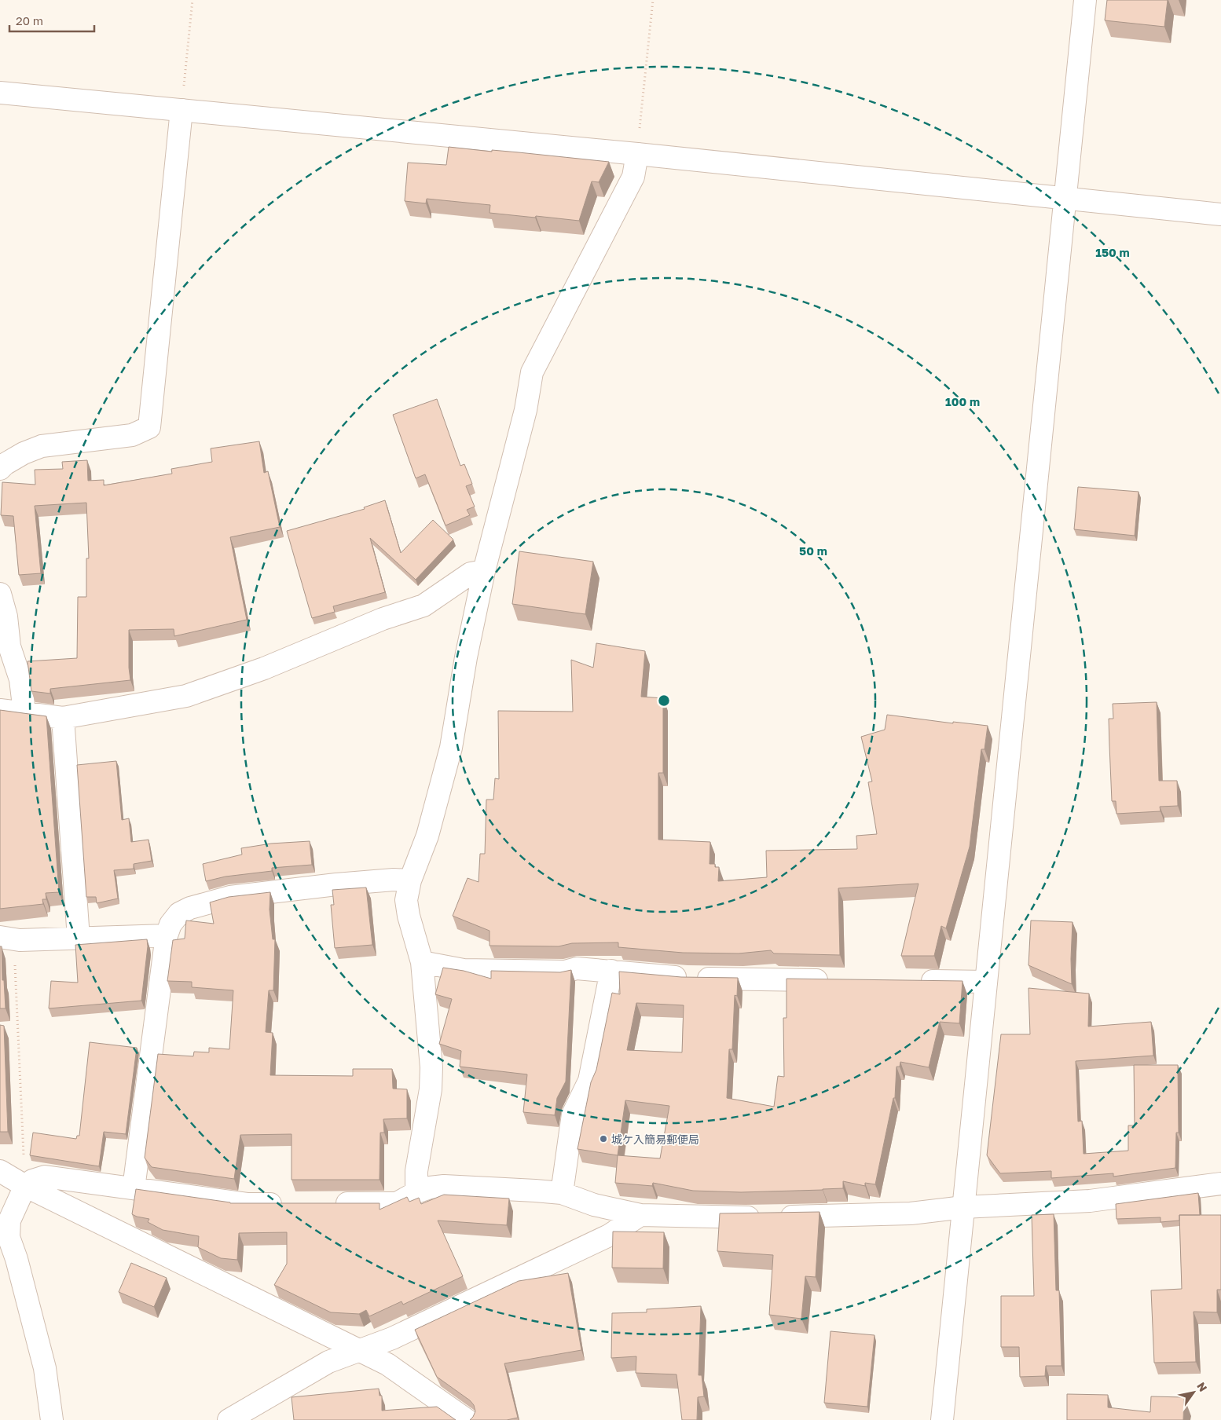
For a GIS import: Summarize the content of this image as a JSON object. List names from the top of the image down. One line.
{"places":["城ケ入簡易郵便局"],"scale_bar":"20 m","north":"top right","rings":["150 m","100 m","50 m"]}
